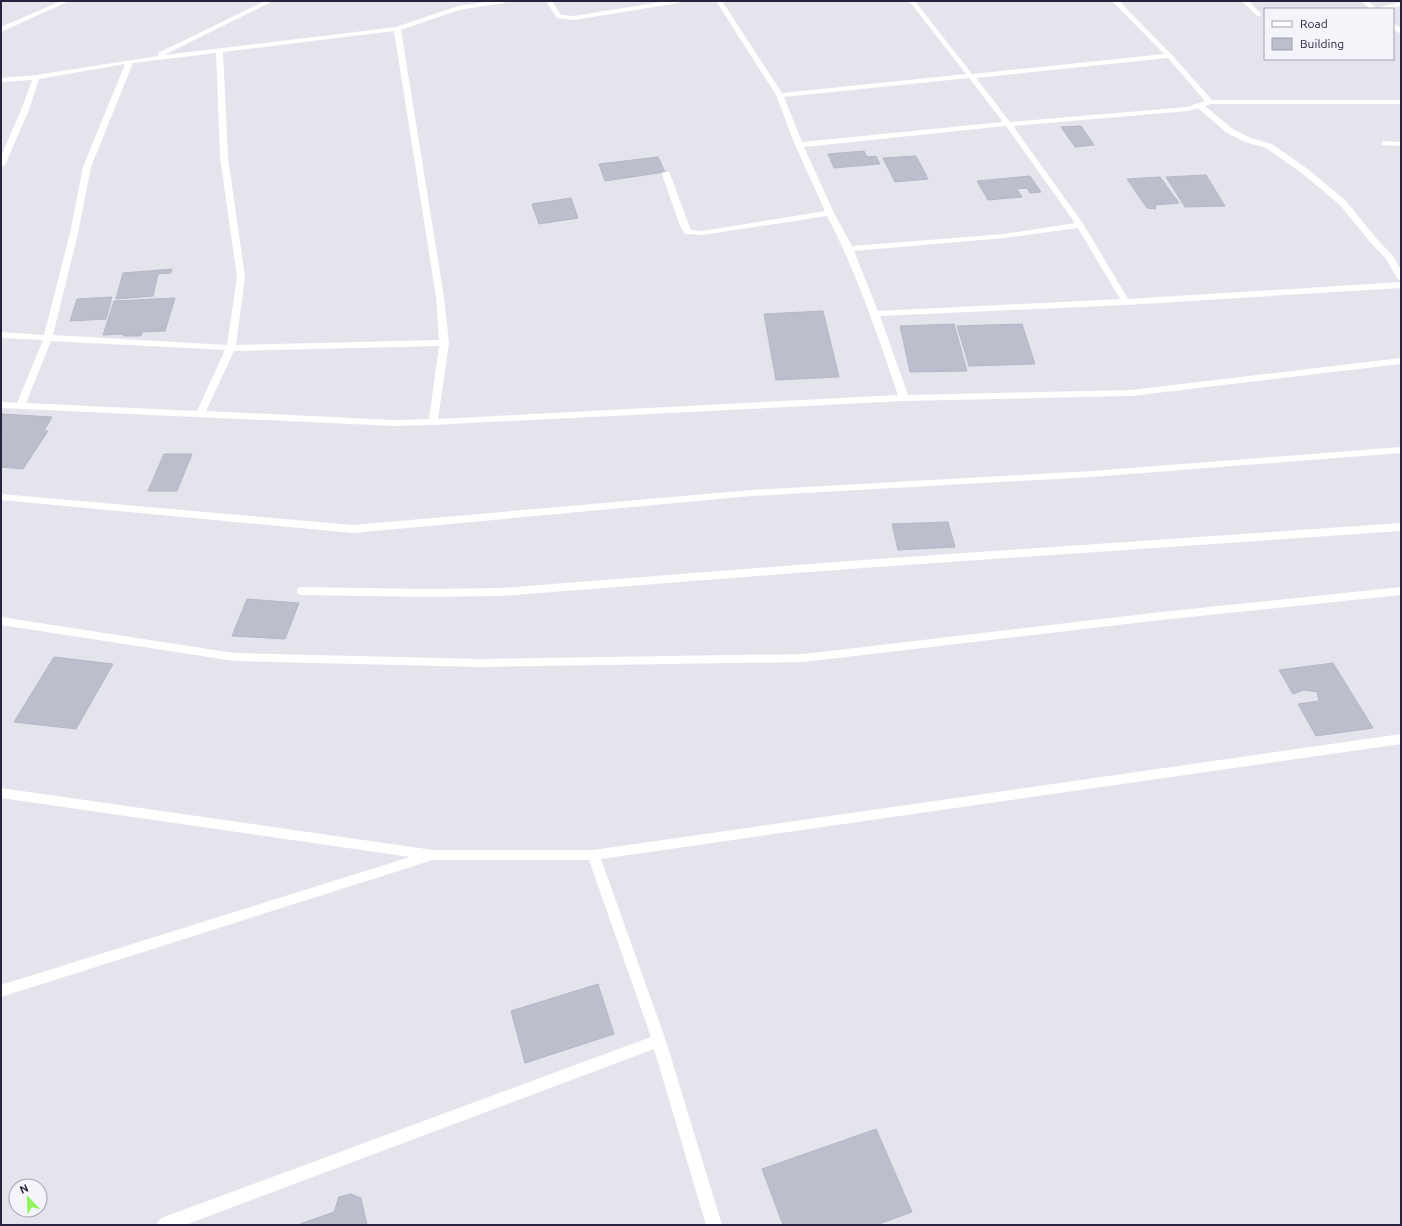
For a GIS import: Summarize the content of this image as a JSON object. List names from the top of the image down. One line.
{"legend":["Road","Building"],"north":"top left"}
